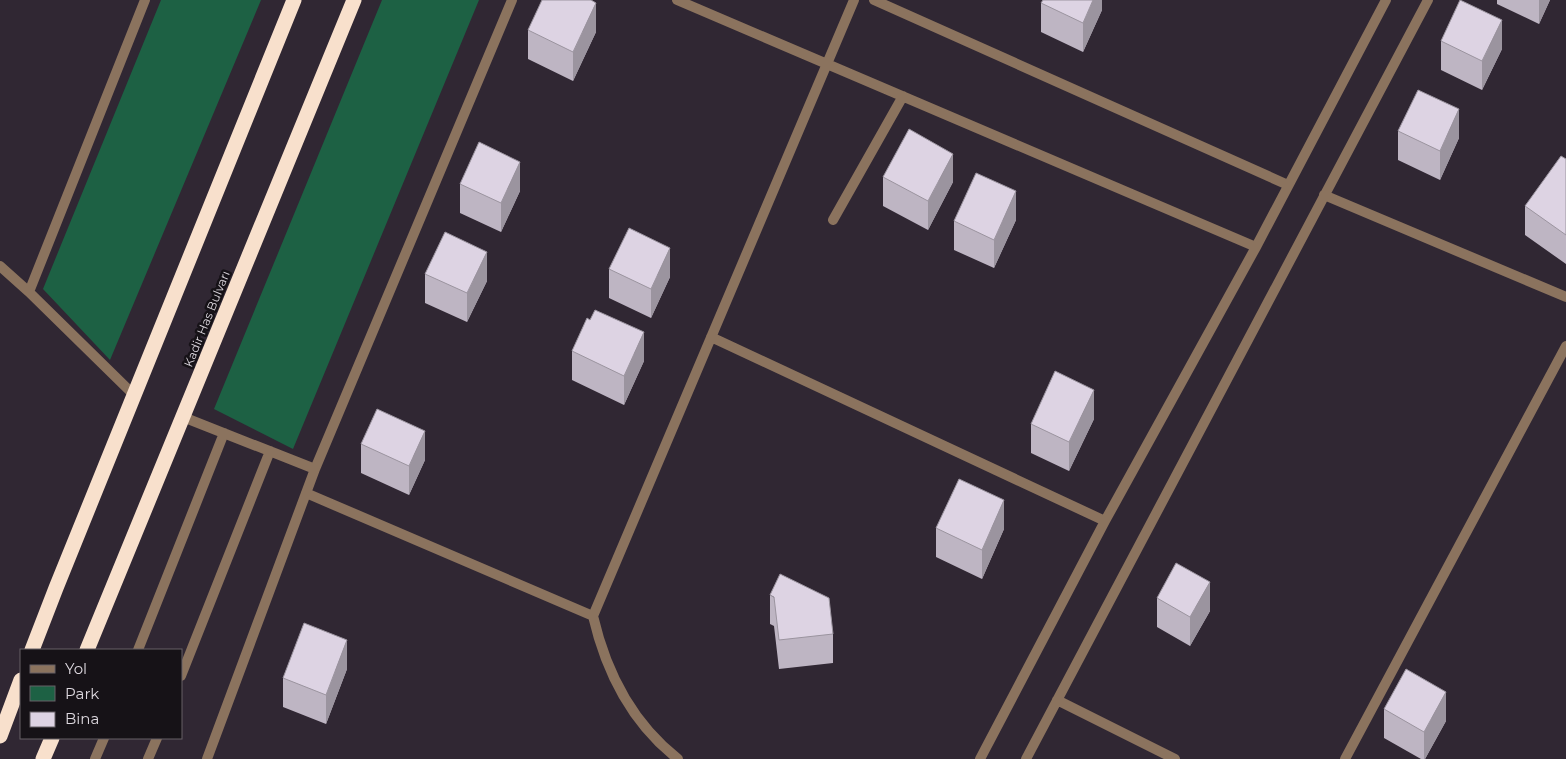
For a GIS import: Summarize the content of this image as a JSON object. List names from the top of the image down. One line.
{"streets":{"highway":["Kadir Has Bulvarı"]},"legend":["Yol","Park","Bina"]}
